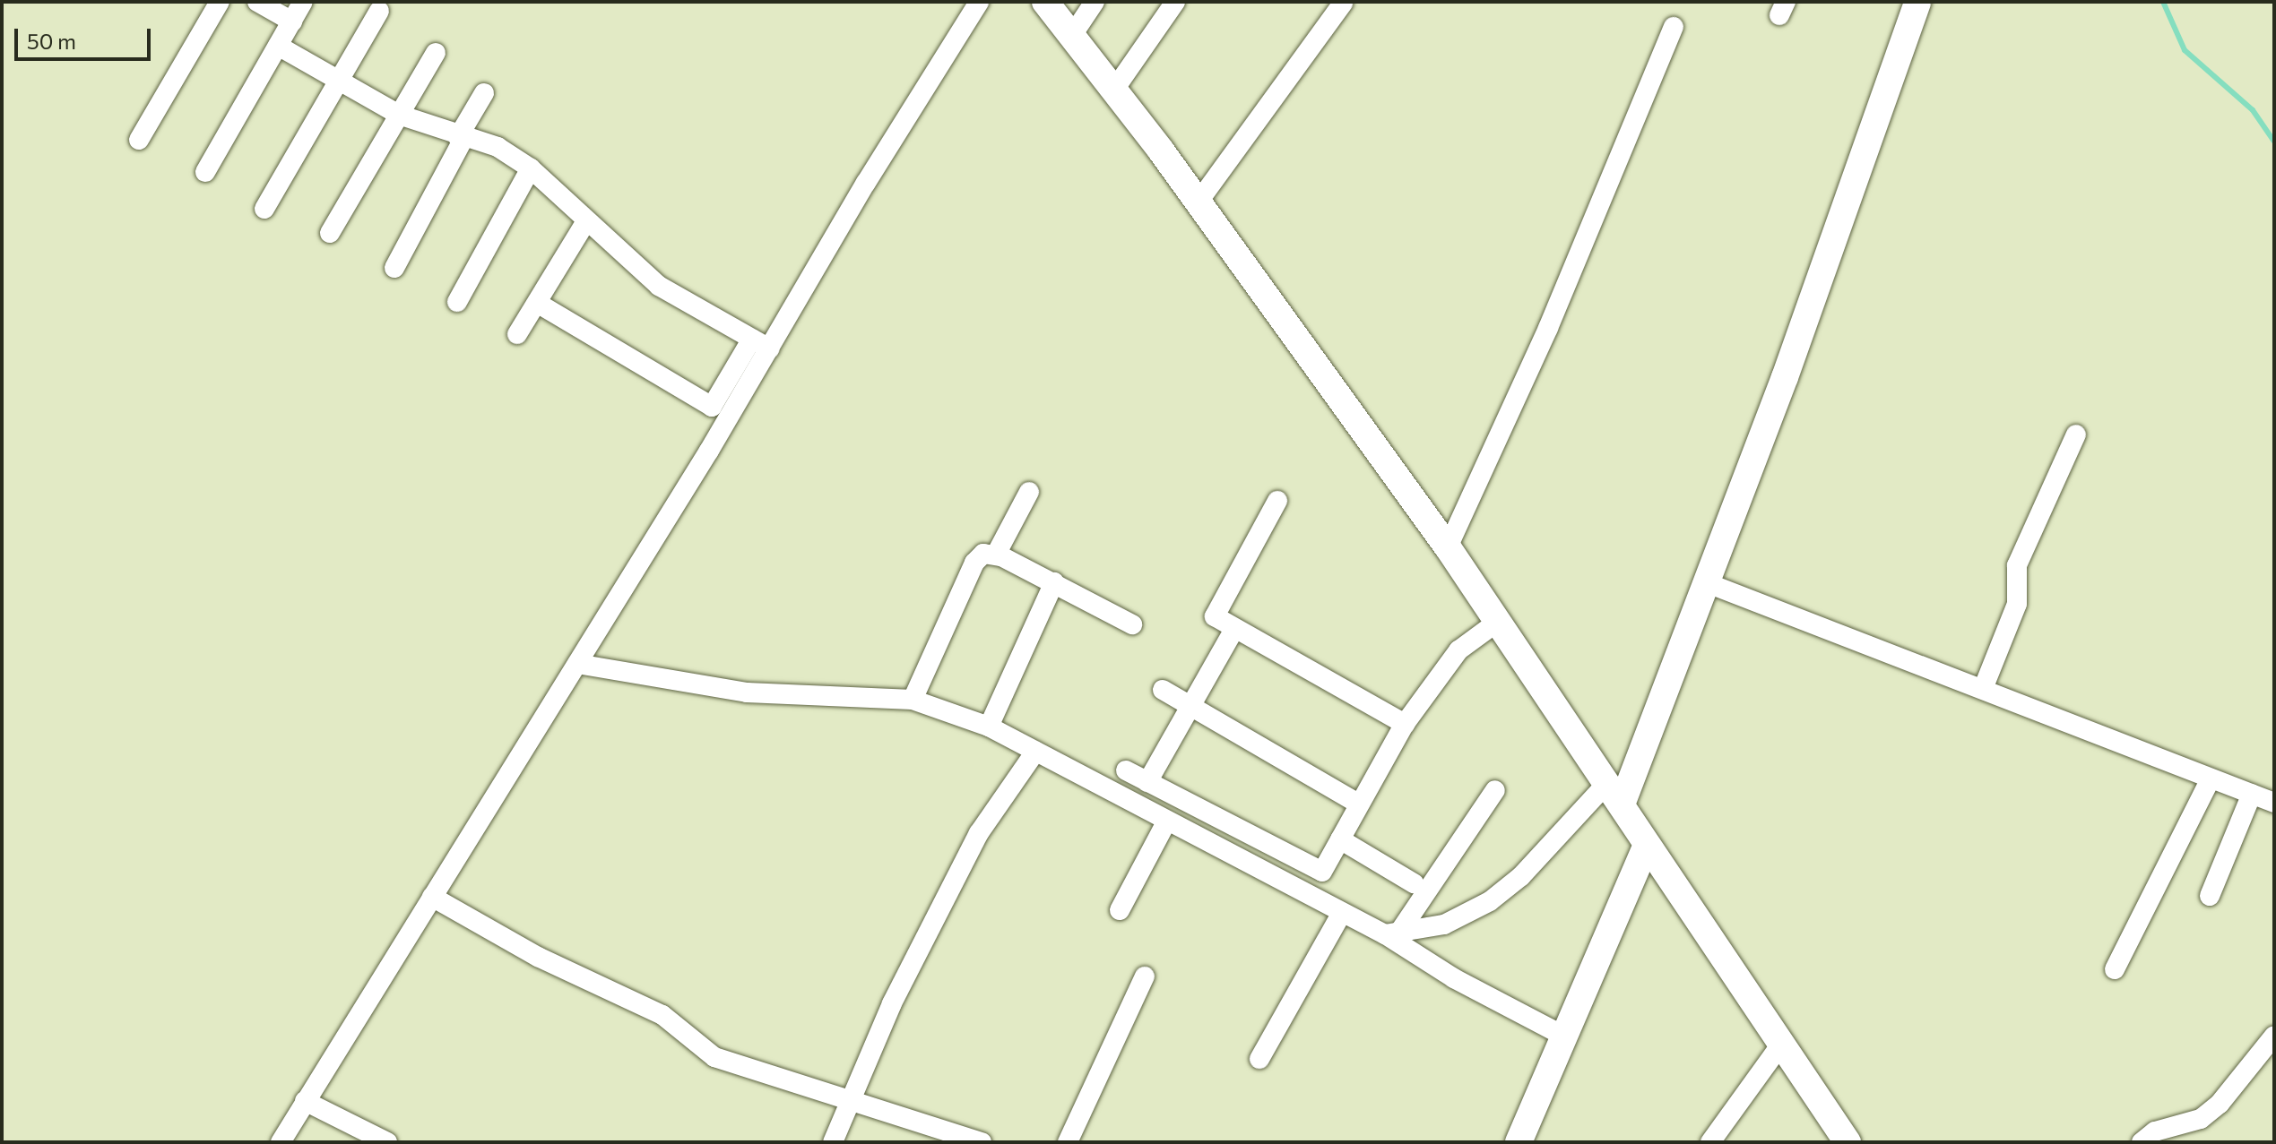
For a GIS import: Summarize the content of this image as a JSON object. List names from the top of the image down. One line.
{"scale_bar":"50 m"}
